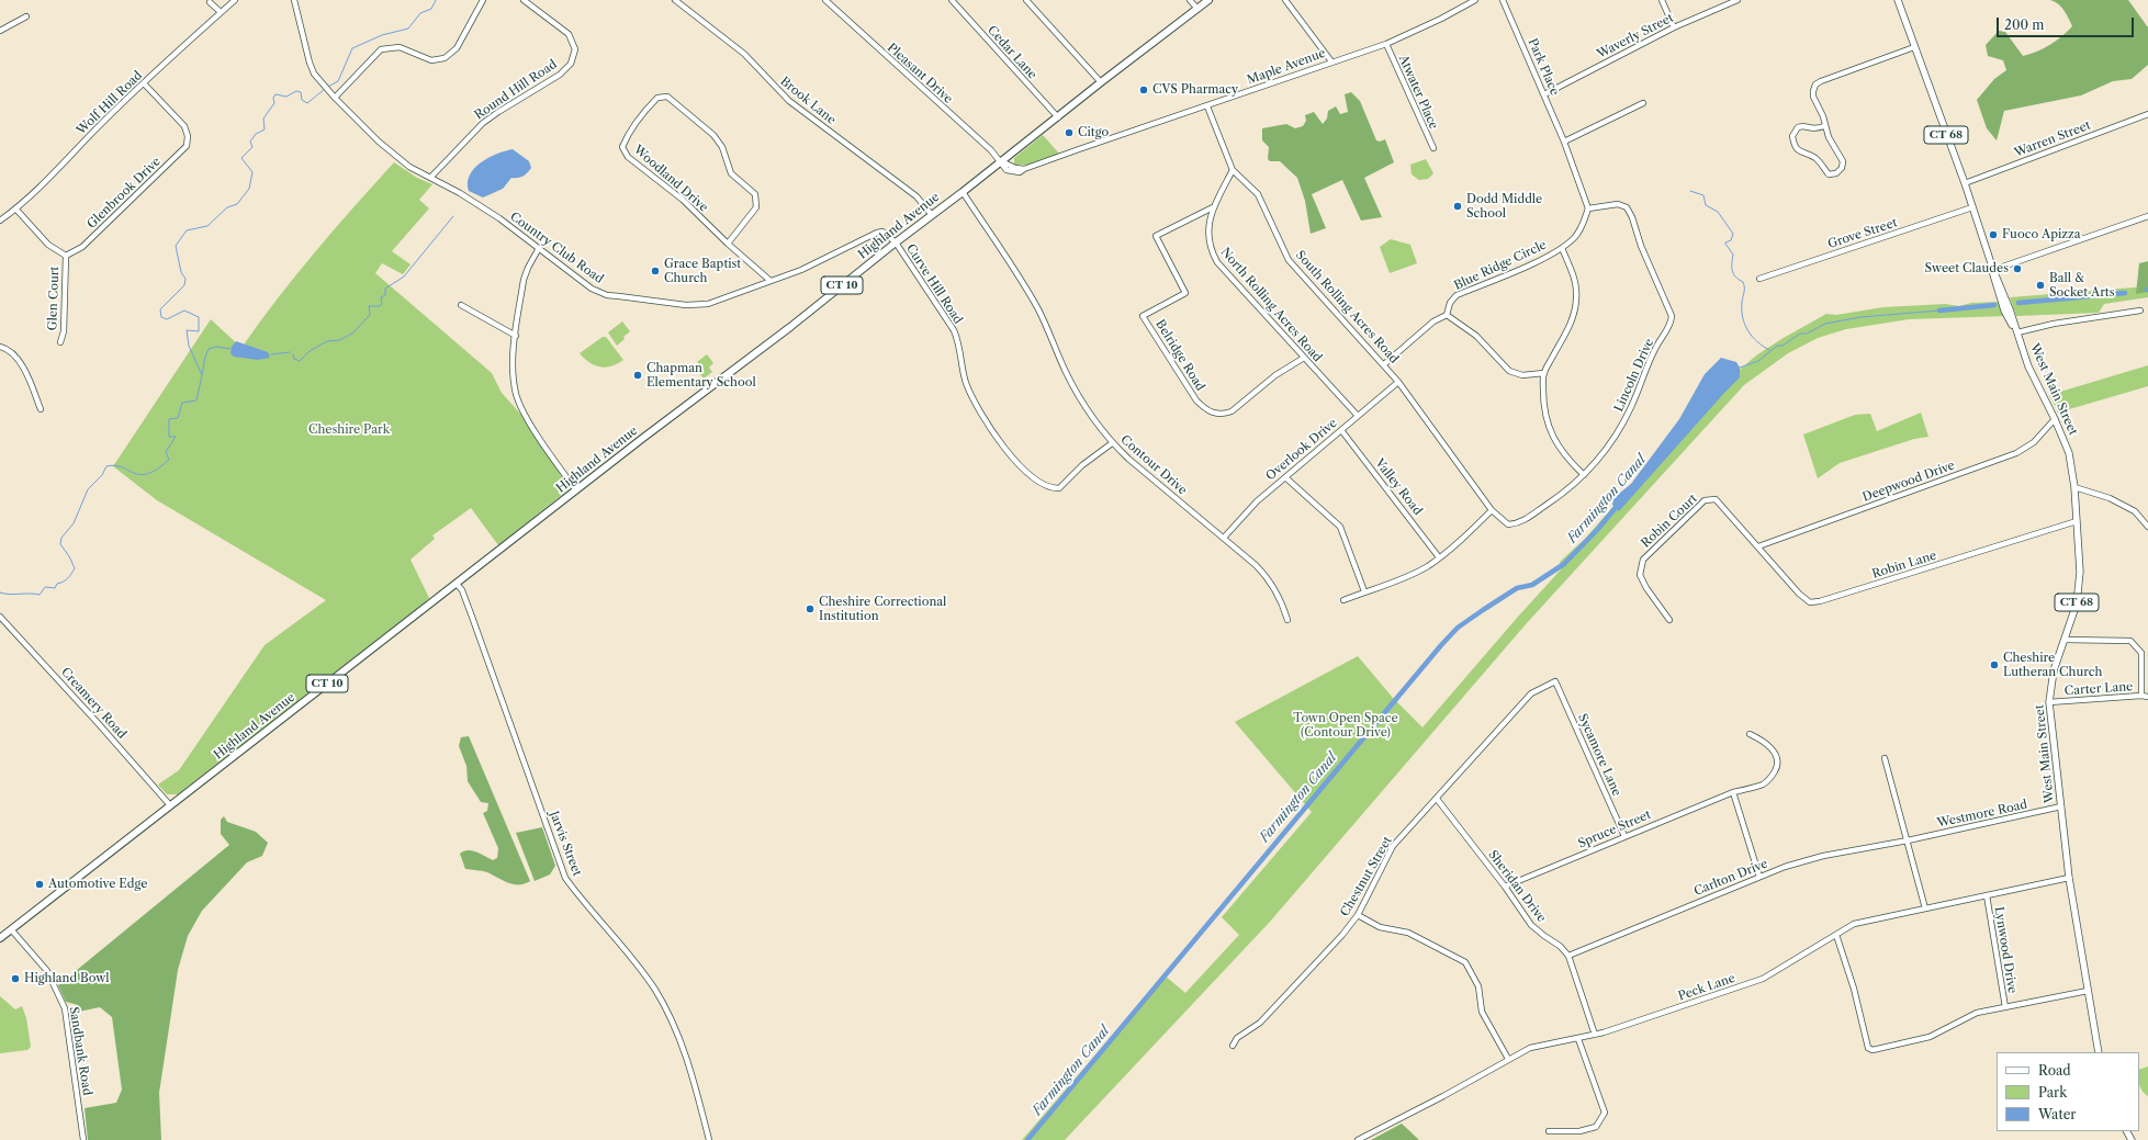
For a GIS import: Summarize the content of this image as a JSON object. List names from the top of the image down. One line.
{"streets":{"highway":["Highland Avenue","CT 10"],"main road":["CT 68","West Main Street"],"street":["Waverly Street","Cedar Lane","Maple Avenue","Park Place","Pleasant Drive","Round Hill Road","Atwater Place","Brook Lane","Wolf Hill Road","Warren Street","Woodland Drive","Glenbrook Drive","Grove Street","Country Club Road","Blue Ridge Circle","Curve Hill Road","Glen Court","North Rolling Acres Road","South Rolling Acres Road","Belridge Road","Lincoln Drive","Overlook Drive","Contour Drive","Deepwood Drive","Valley Road","Robin Court","Robin Lane","Carter Lane","Creamery Road","Sycamore Lane","Westmore Road","Spruce Street","Jarvis Street","Chestnut Street","Carlton Drive","Sheridan Drive","Lynwood Drive","Peck Lane","Sandbank Road"]},"crossings":[["Waverly Street","Park Place"],["Cedar Lane","Highland Avenue"],["Maple Avenue","Pleasant Drive"],["Maple Avenue","Atwater Place"],["Maple Avenue","Highland Avenue"],["Maple Avenue","South Rolling Acres Road"],["Park Place","Blue Ridge Circle"],["Park Place","Lincoln Drive"],["Pleasant Drive","Highland Avenue"],["Round Hill Road","Country Club Road"],["Brook Lane","Highland Avenue"],["Wolf Hill Road","Glenbrook Drive"],["Warren Street","West Main Street"],["Woodland Drive","Country Club Road"],["Glenbrook Drive","Glen Court"],["Highland Avenue","Country Club Road"],["Highland Avenue","Curve Hill Road"],["Highland Avenue","Contour Drive"],["Highland Avenue","Creamery Road"],["Highland Avenue","Jarvis Street"],["Highland Avenue","Sandbank Road"],["Grove Street","West Main Street"],["Country Club Road","Curve Hill Road"],["Blue Ridge Circle","Lincoln Drive"],["Curve Hill Road","Contour Drive"],["North Rolling Acres Road","South Rolling Acres Road"],["North Rolling Acres Road","Belridge Road"],["North Rolling Acres Road","Overlook Drive"],["South Rolling Acres Road","Lincoln Drive"],["South Rolling Acres Road","Overlook Drive"],["West Main Street","Deepwood Drive"],["West Main Street","Robin Lane"],["West Main Street","Carter Lane"],["West Main Street","Westmore Road"],["West Main Street","Peck Lane"],["Overlook Drive","Contour Drive"],["Overlook Drive","Valley Road"],["Deepwood Drive","Robin Court"],["Deepwood Drive","Robin Lane"],["Robin Court","Robin Lane"],["Sycamore Lane","Spruce Street"],["Sycamore Lane","Chestnut Street"],["Westmore Road","Carlton Drive"],["Spruce Street","Sheridan Drive"],["Chestnut Street","Sheridan Drive"],["Carlton Drive","Sheridan Drive"],["Lynwood Drive","Peck Lane"]],"water":["Farmington Canal"],"parks":["Cheshire Park","Town Open Space (Contour Drive)"],"places":["CVS Pharmacy","Citgo","Dodd Middle School","Fuoco Apizza","Sweet Claudes","Grace Baptist Church","Ball & Socket Arts","Chapman Elementary School","Cheshire Correctional Institution","Cheshire Lutheran Church","Automotive Edge","Highland Bowl"],"legend":["Road","Park","Water"],"scale_bar":"200 m"}
